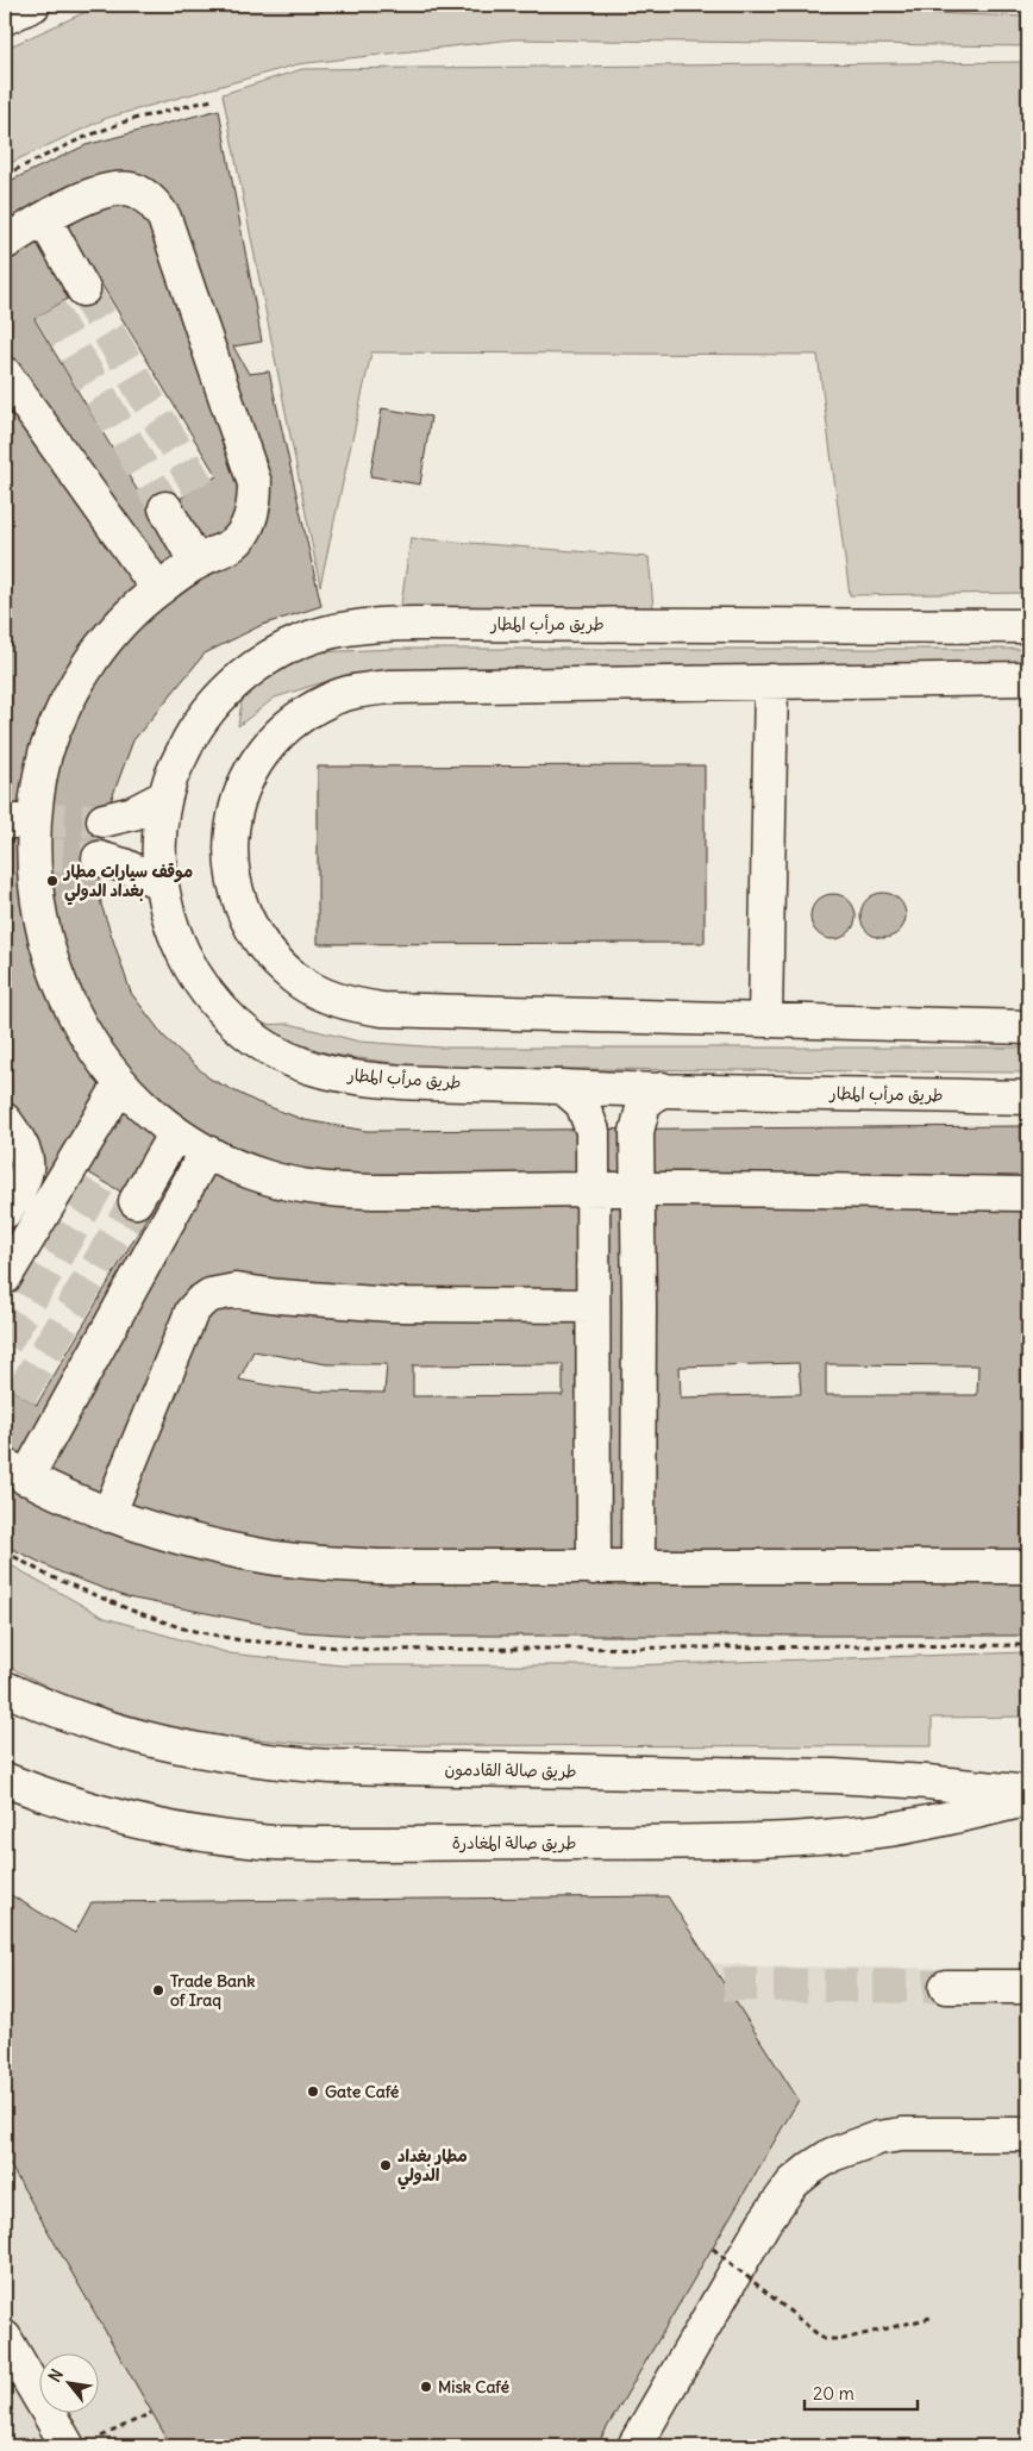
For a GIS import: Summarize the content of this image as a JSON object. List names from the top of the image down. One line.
{"streets":{"main road":["طريق مرأب المطار","طريق صالة القادمون","طريق صالة المغادرة"]},"places":["موقف سيارات مطار بغداد الدولي","Trade Bank of Iraq","Gate Café","مطار بغداد الدولي","Misk Café"],"scale_bar":"20 m","north":"top left"}
